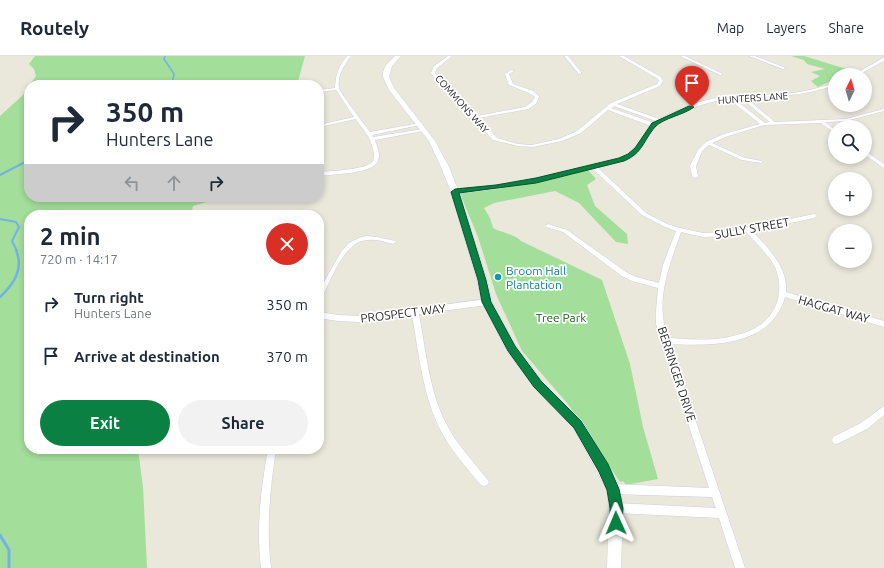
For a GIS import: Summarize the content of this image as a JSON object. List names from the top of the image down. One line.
{"streets":{"street":["HUNTERS LANE","COMMONS WAY","SULLY STREET","HAGGAT WAY","PROSPECT WAY","BERRINGER DRIVE"]},"crossings":[["HUNTERS LANE","SULLY STREET"],["SULLY STREET","HAGGAT WAY"],["SULLY STREET","BERRINGER DRIVE"],["HAGGAT WAY","BERRINGER DRIVE"]],"parks":["Tree Park"],"places":["Broom Hall Plantation"],"north":"top","page":{"header":"Routely","nav":["Map","Layers","Share"],"map_buttons":["+","−"],"turn":["350 m","Hunters Lane"],"heading":["2 min","720 m · 14:17"],"list":[{"name":"Turn right","note":"Hunters Lane","value":"350 m"},{"name":"Arrive at destination","value":"370 m"}],"buttons":["Exit","Share"]}}
